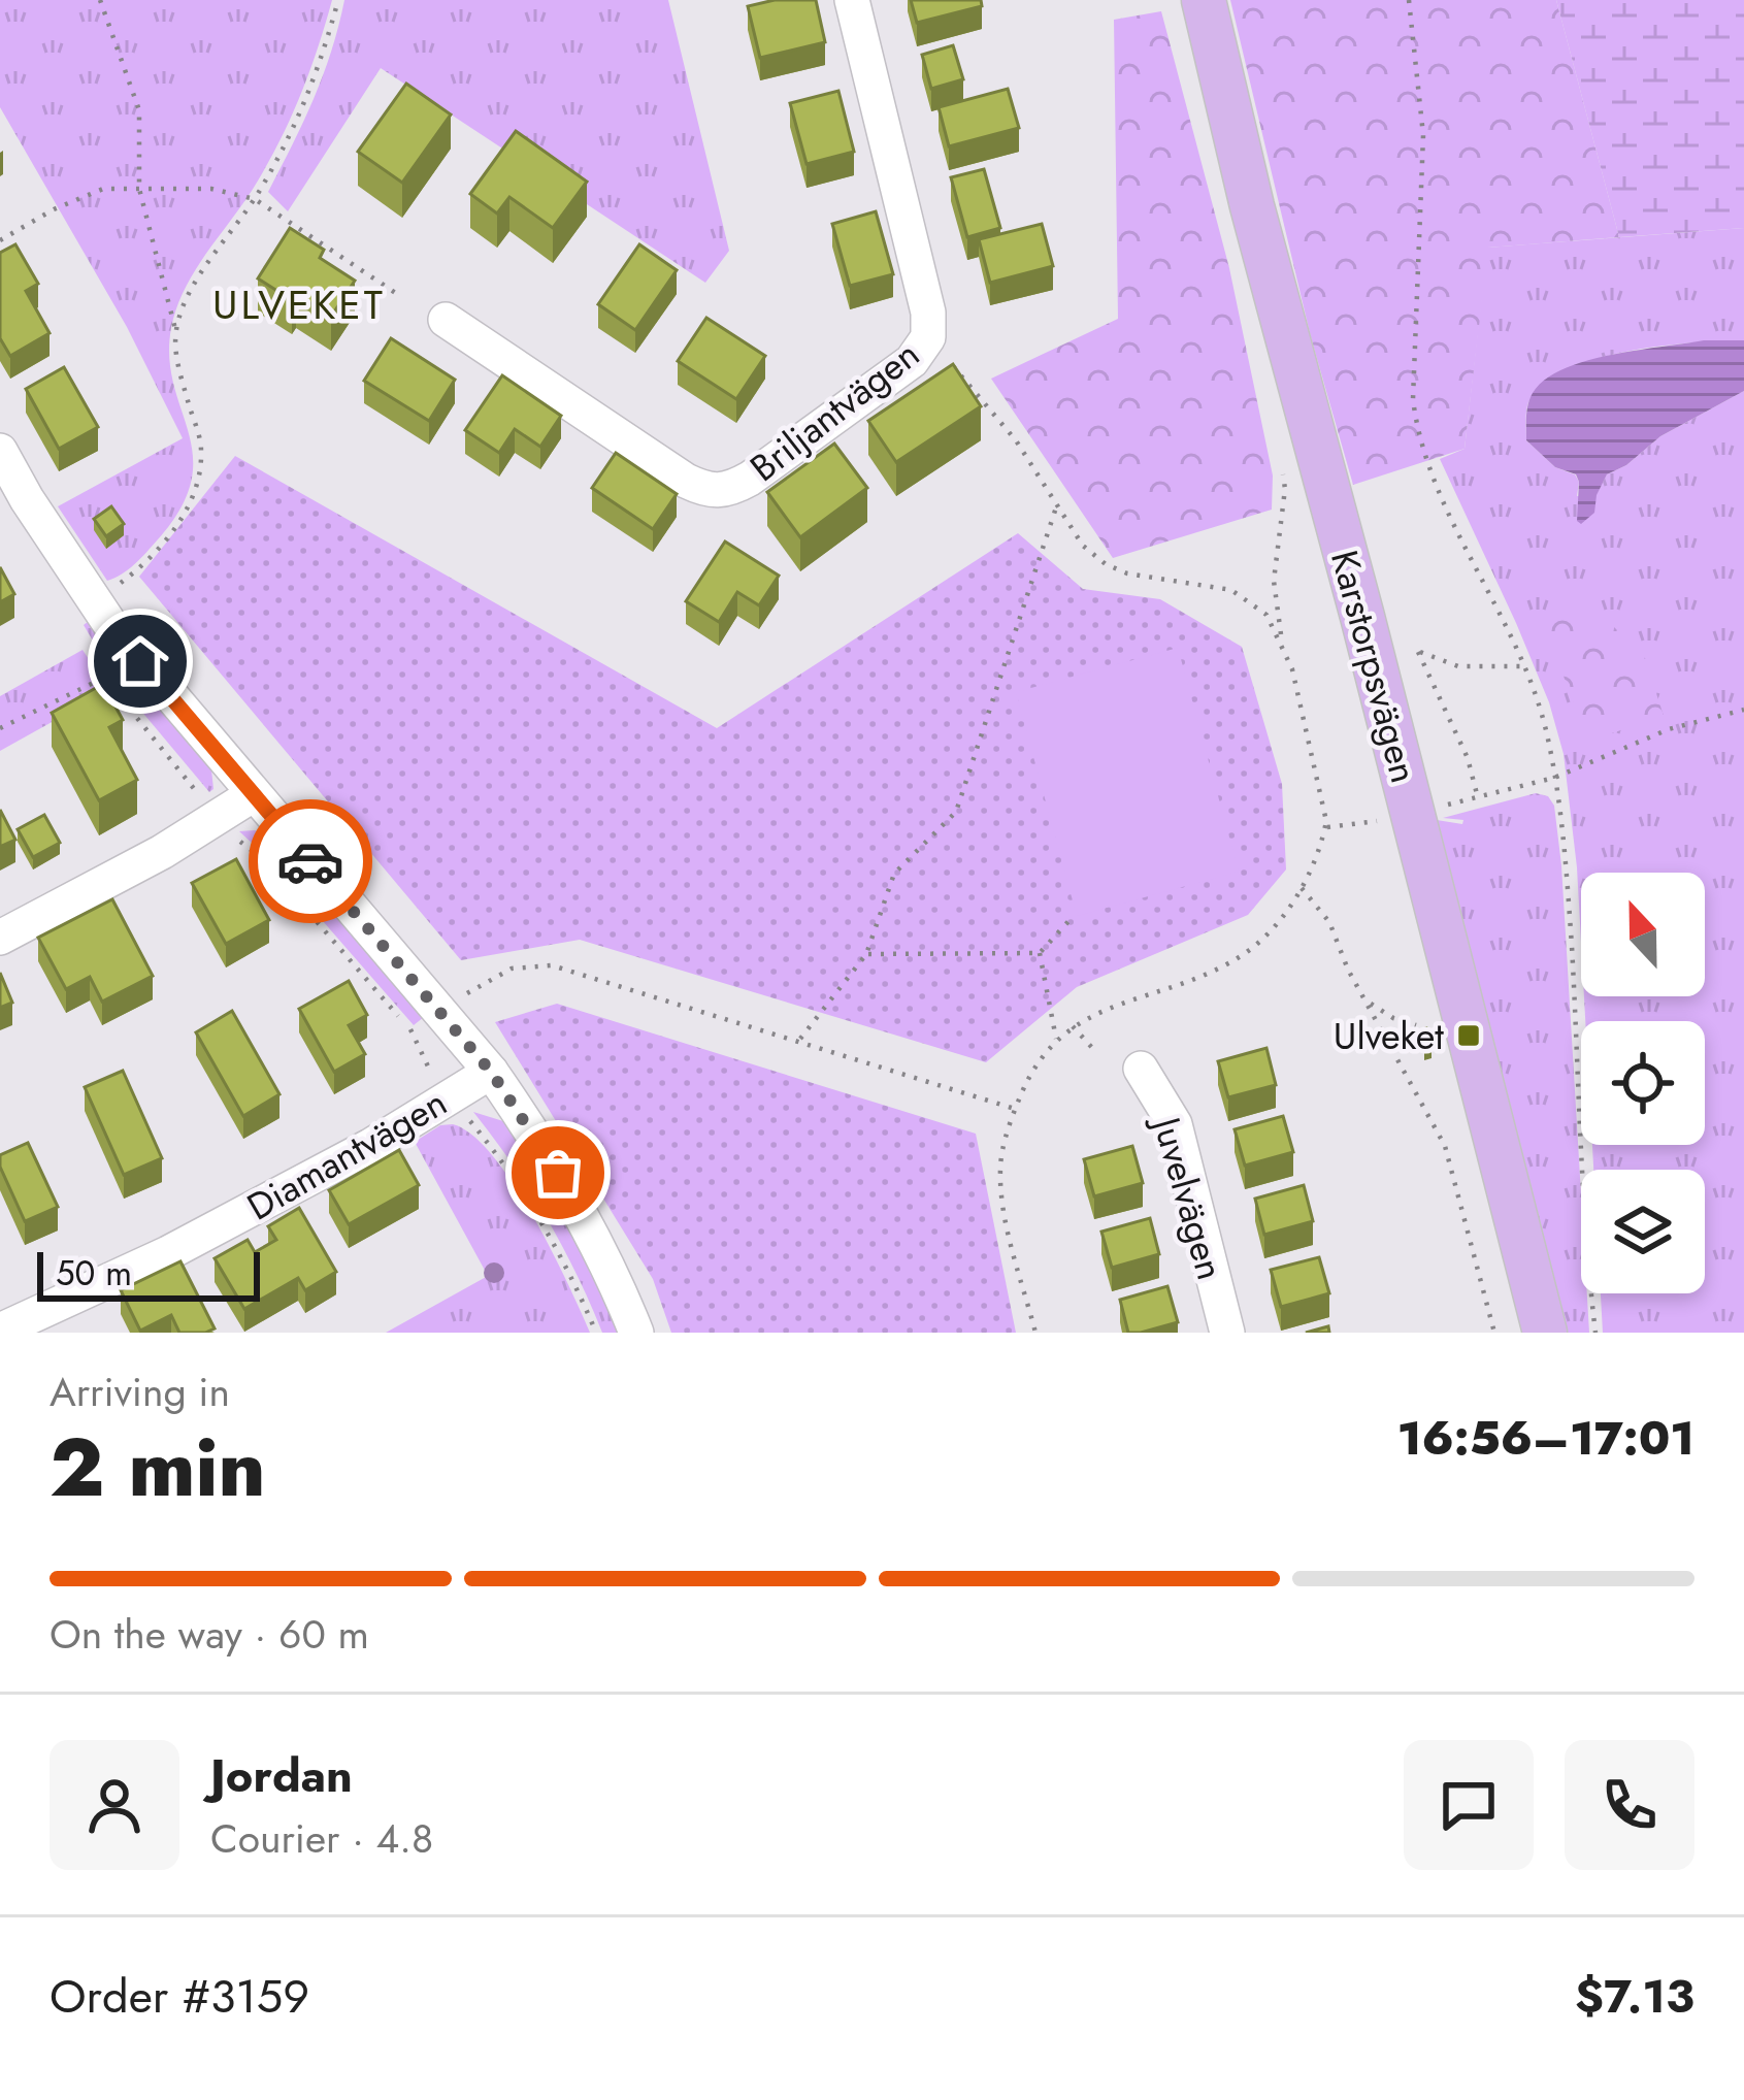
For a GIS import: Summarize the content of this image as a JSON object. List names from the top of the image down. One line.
{"streets":{"main road":["Karstorpsvägen"],"street":["Briljantvägen","Diamantvägen","Juvelvägen"]},"districts":["ULVEKET"],"places":{"transit":["Ulveket"]},"scale_bar":"50 m","north":"top","page":{"scale":"50 m","heading":["2 min","Arriving in","16:56–17:01"],"panel":["Jordan","Courier · 4.8","Order #3159","$7.13"],"bar":"On the way · 60 m"}}
